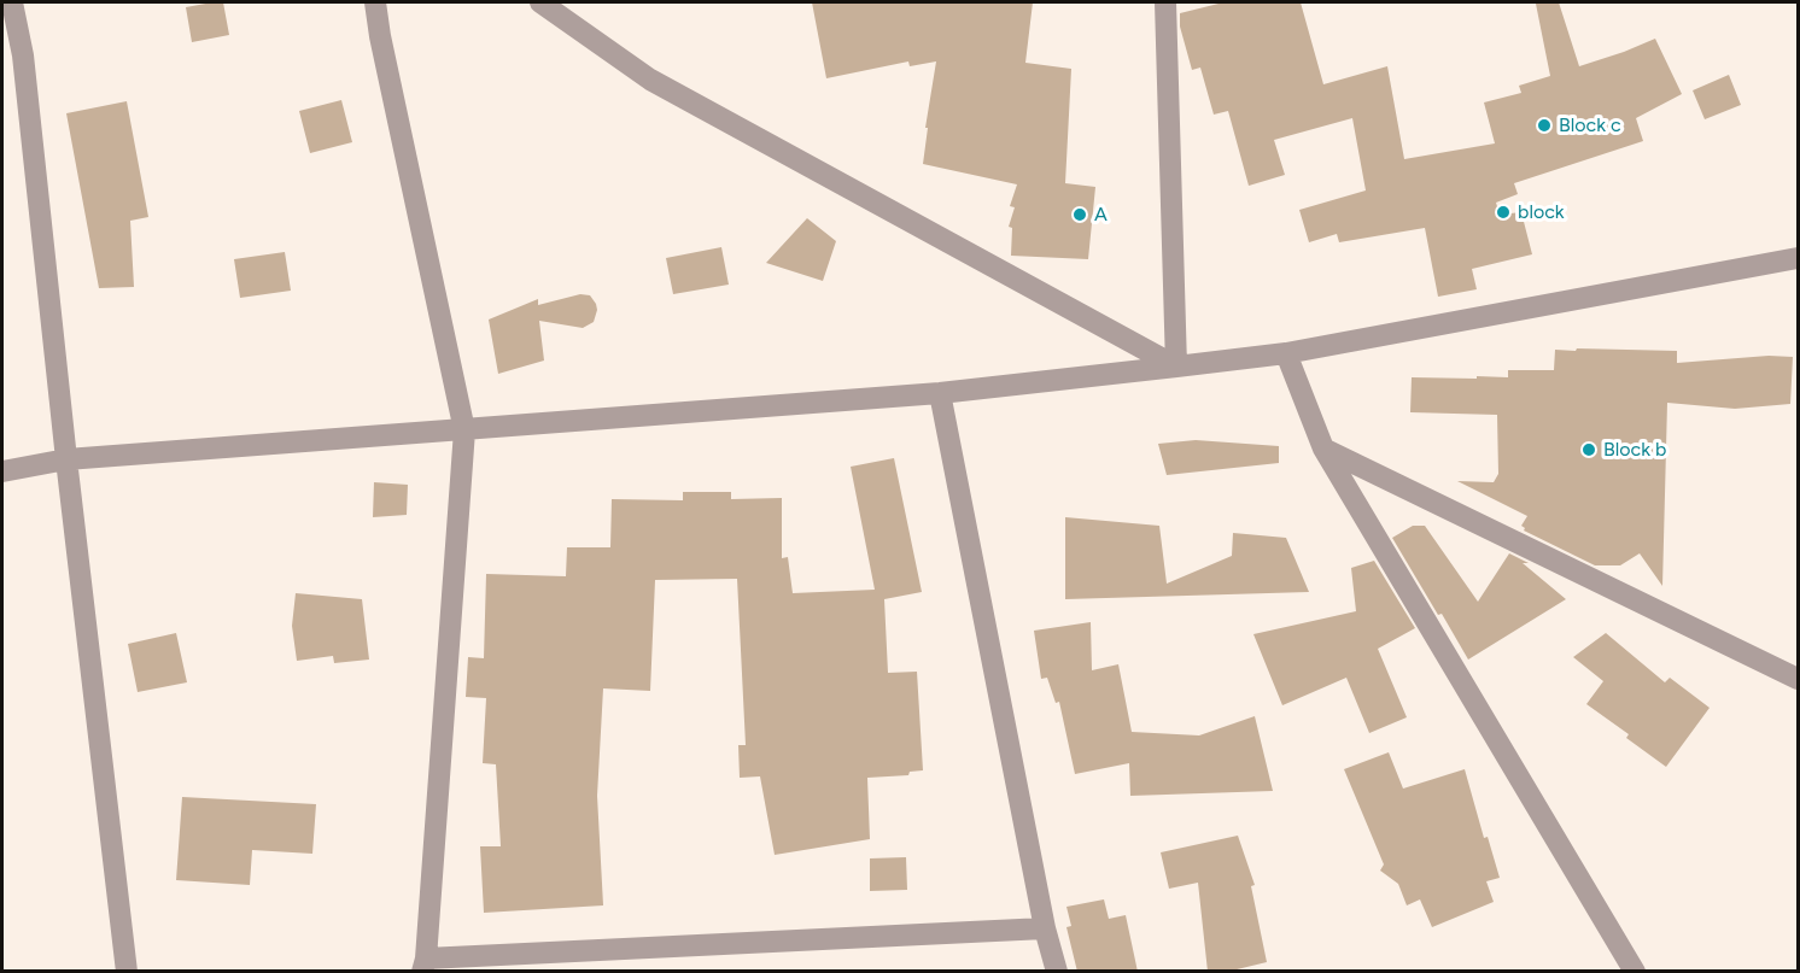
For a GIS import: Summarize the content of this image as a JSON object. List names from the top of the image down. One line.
{"places":["Block c","block","A","Block b"]}
